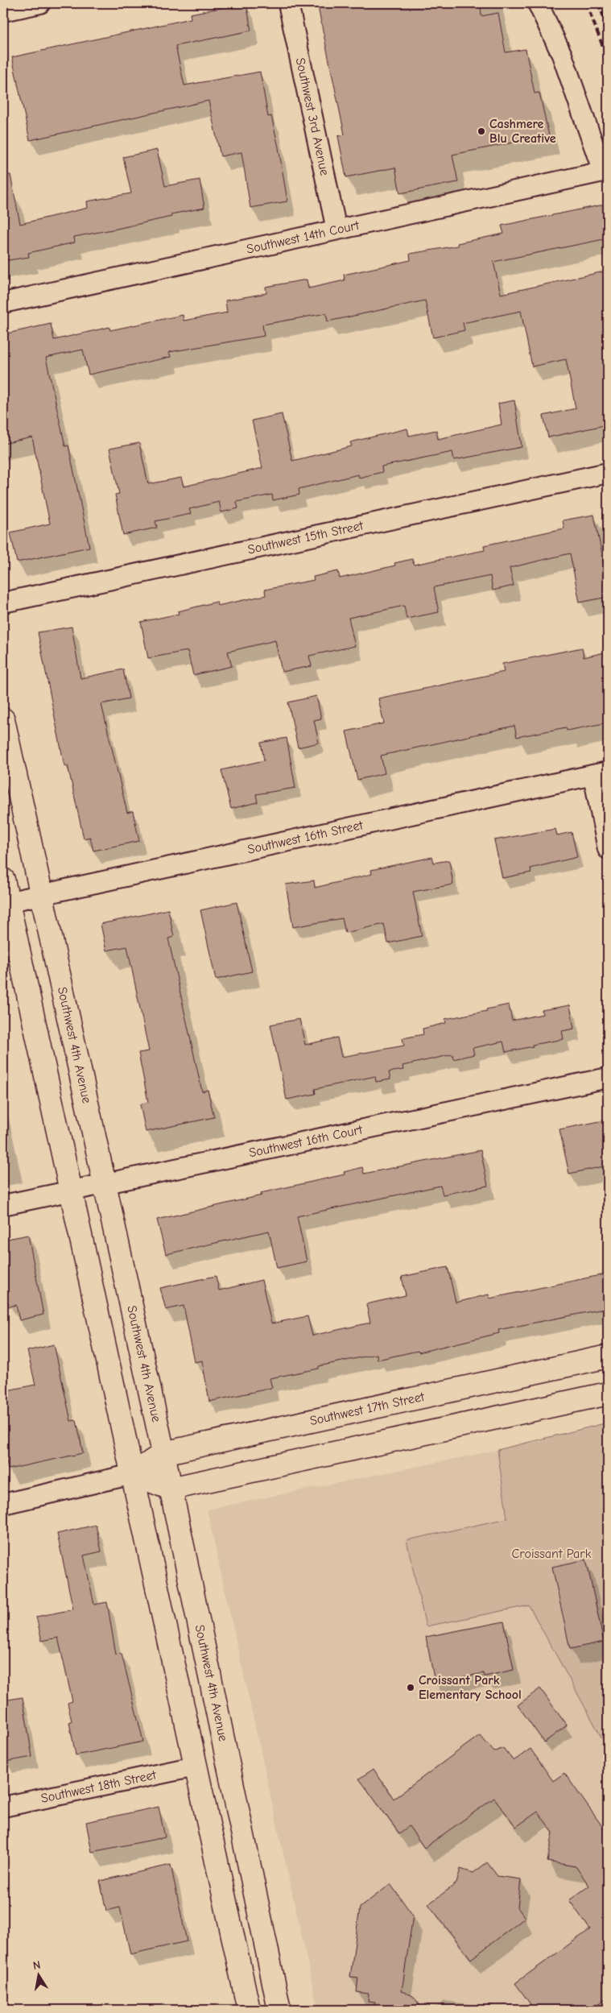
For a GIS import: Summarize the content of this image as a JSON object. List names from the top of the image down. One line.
{"streets":{"main road":["Southwest 4th Avenue","Southwest 17th Street"],"street":["Southwest 3rd Avenue","Southwest 14th Court","Southwest 15th Street","Southwest 16th Street","Southwest 16th Court","Southwest 18th Street"]},"crossings":[["Southwest 3rd Avenue","Southwest 14th Court"],["Southwest 16th Street","Southwest 4th Avenue"],["Southwest 4th Avenue","Southwest 16th Court"],["Southwest 4th Avenue","Southwest 17th Street"]],"parks":["Croissant Park"],"places":["Cashmere Blu Creative","Croissant Park Elementary School"],"north":"top"}
